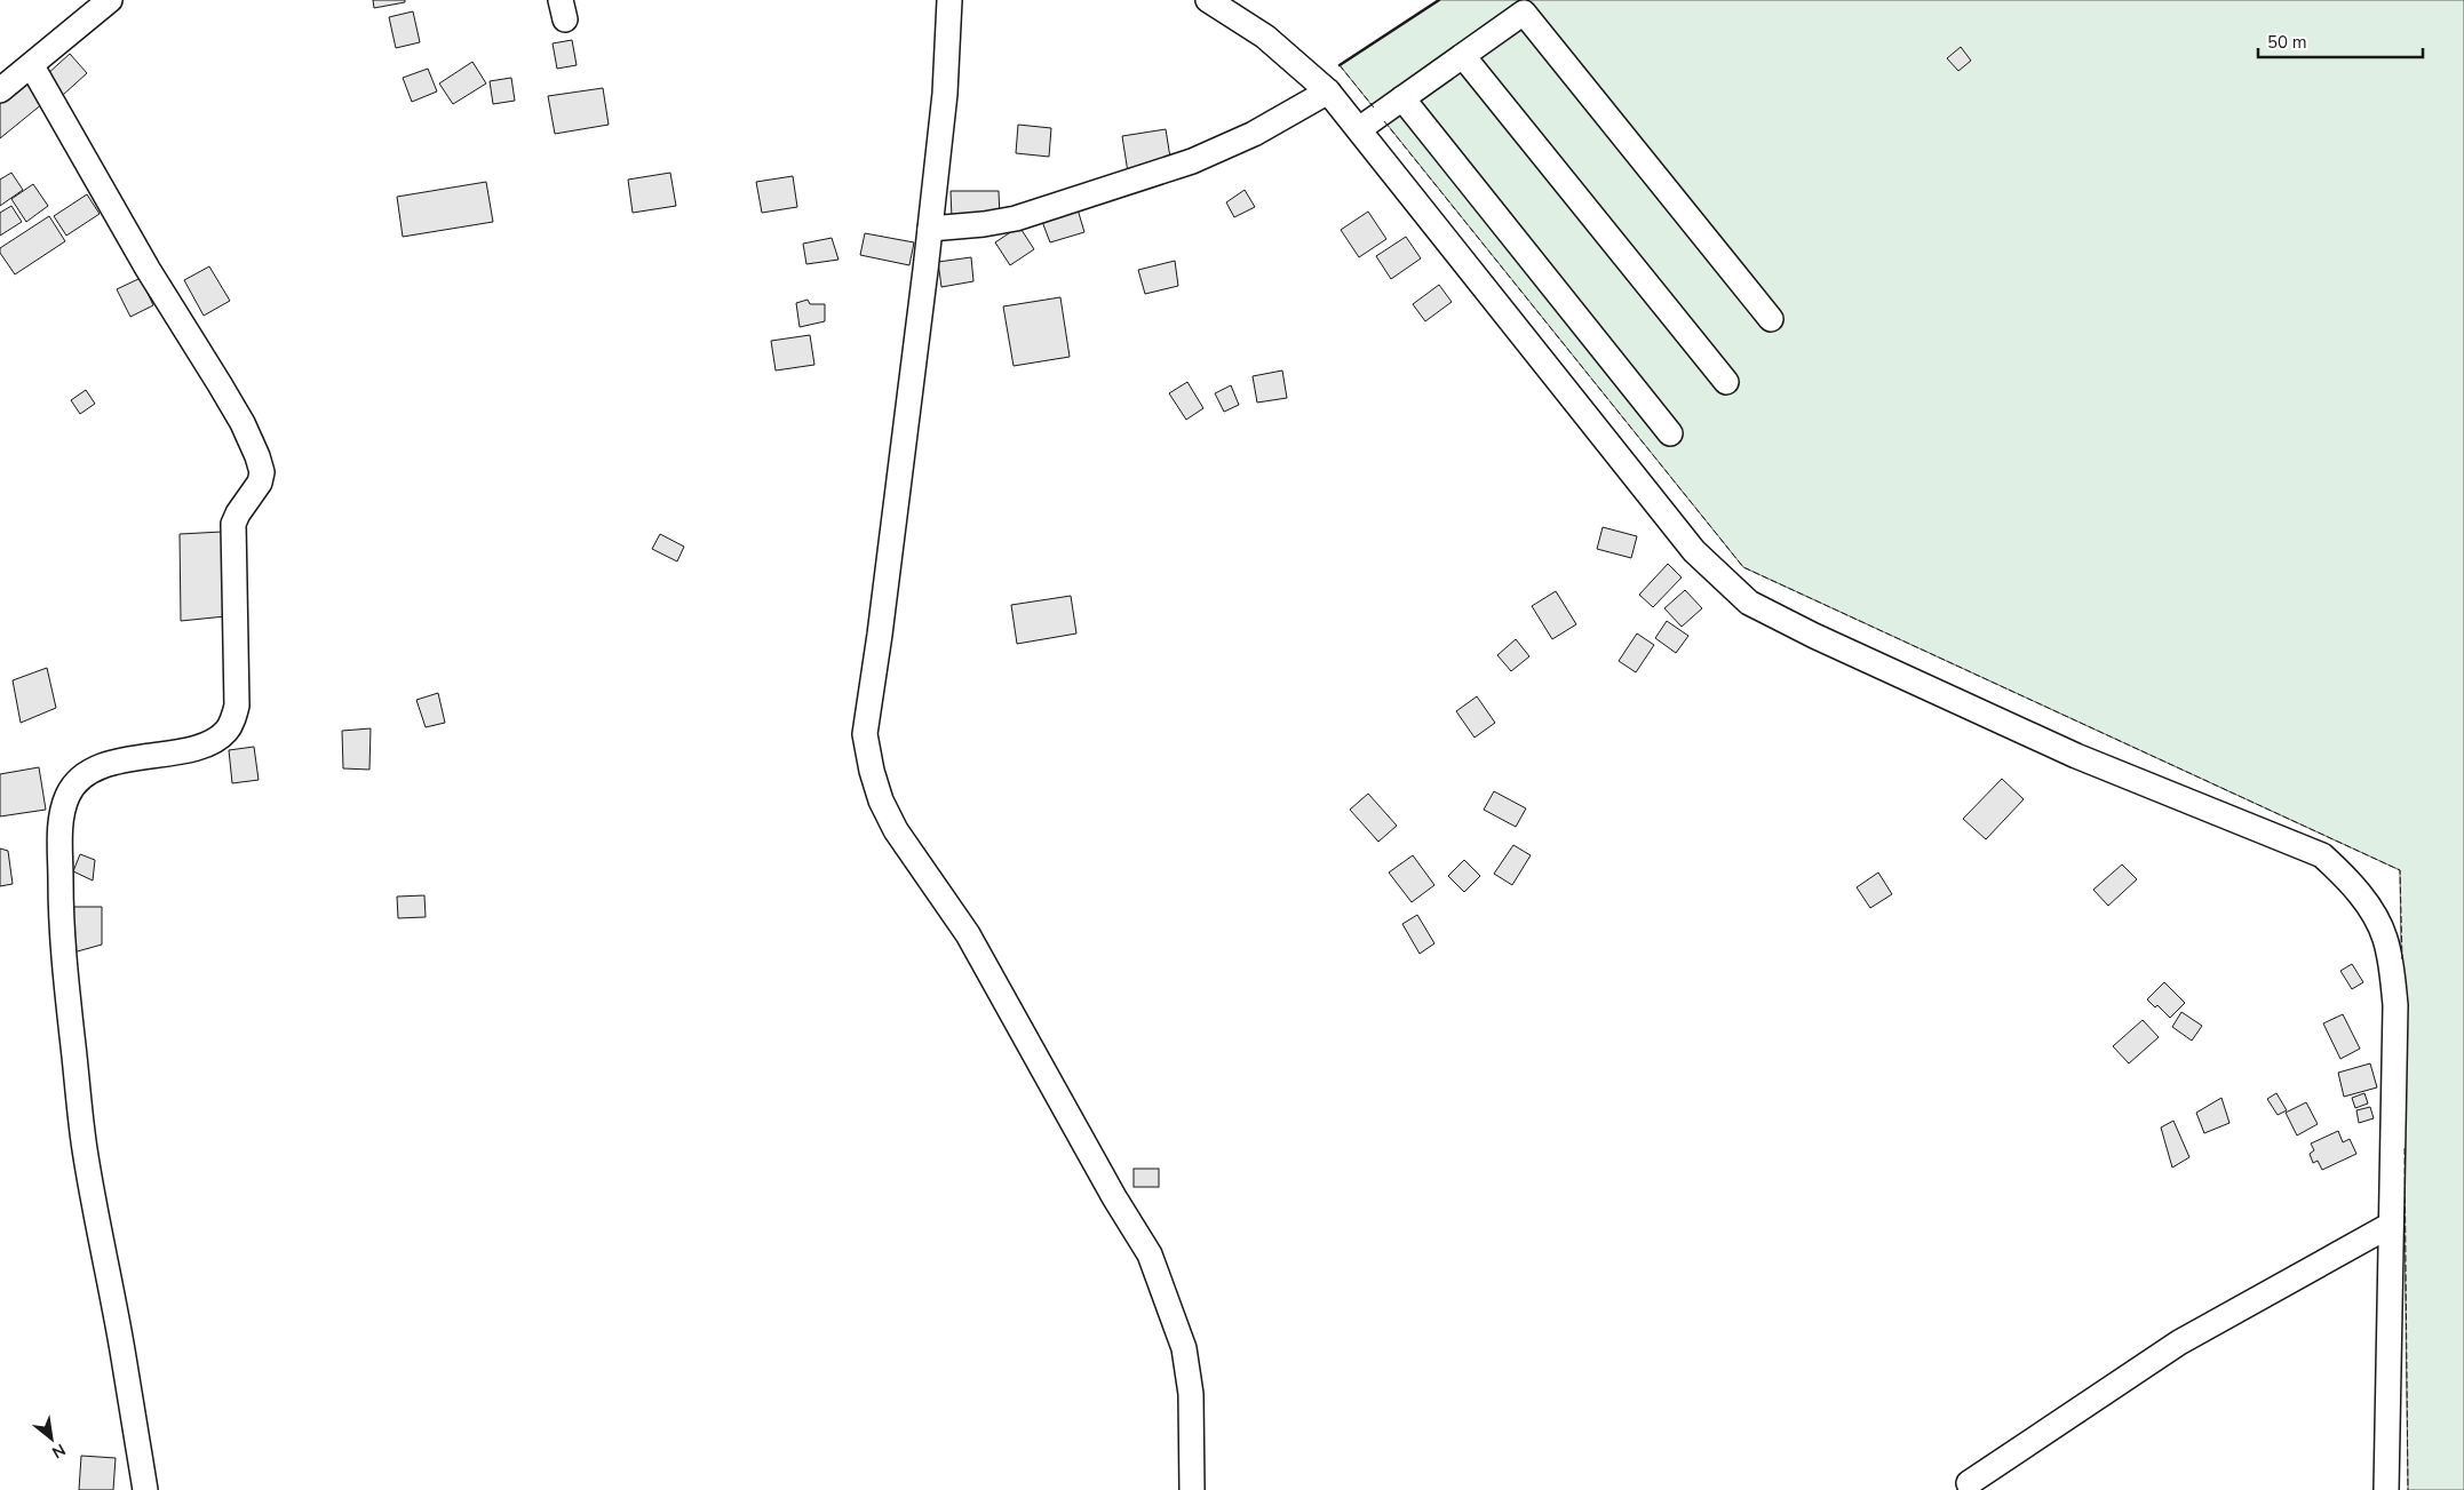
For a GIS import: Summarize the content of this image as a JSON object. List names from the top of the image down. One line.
{"scale_bar":"50 m","north":"bottom right"}
